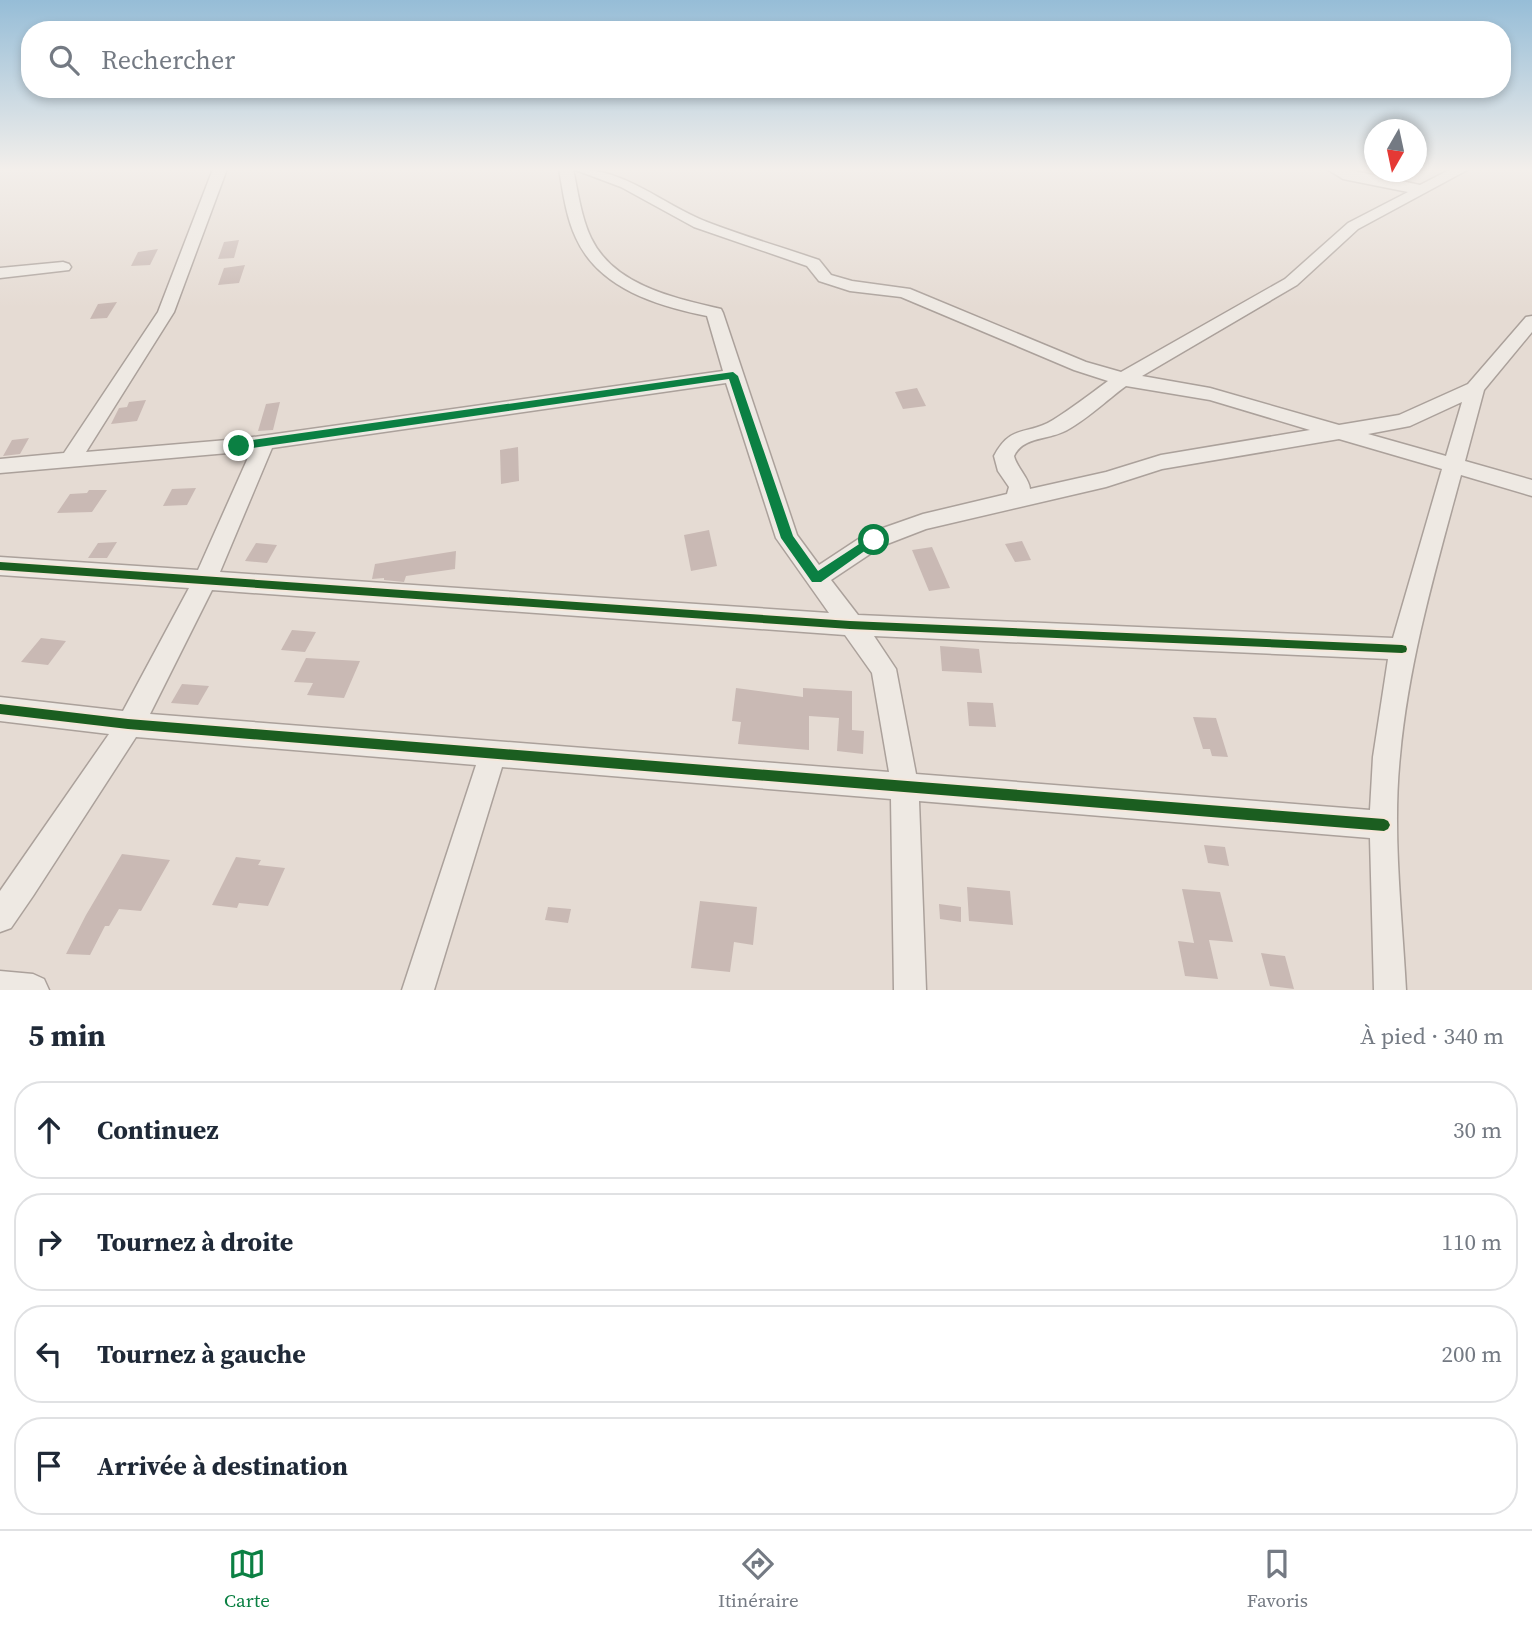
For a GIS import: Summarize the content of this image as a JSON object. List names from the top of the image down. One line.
{"north":"bottom","page":{"search":"Rechercher","heading":["5 min","À pied · 340 m"],"list":[["Continuez","30 m"],["Tournez à droite","110 m"],["Tournez à gauche","200 m"],"Arrivée à destination"],"nav":["Carte","Itinéraire","Favoris"]}}
